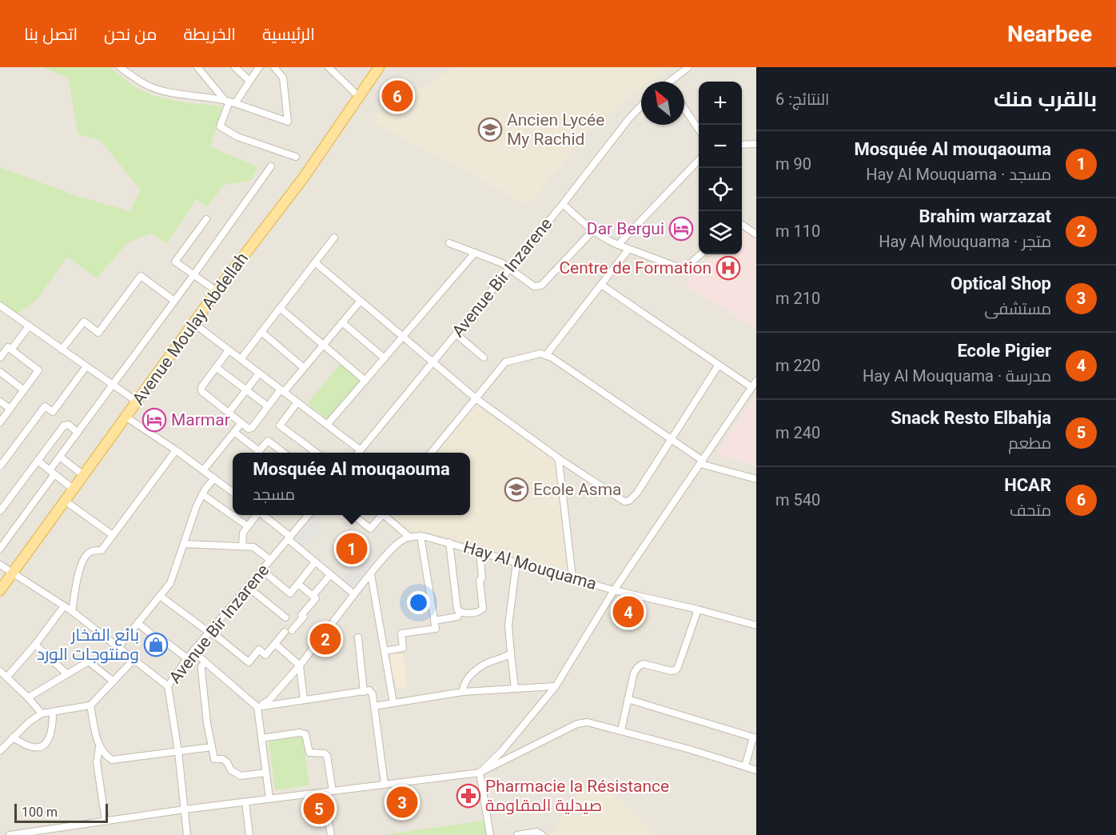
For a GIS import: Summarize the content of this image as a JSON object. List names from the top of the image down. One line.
{"streets":{"main road":["Avenue Moulay Abdellah"],"street":["Avenue Bir Inzarene","Hay Al Mouquama"]},"places":{"school or university":["Ancien Lycée My Rachid","Ecole Asma"],"hotel":["Dar Bergui","Marmar"],"hospital":["Centre de Formation"],"shop":["بائع الفخار ومنتوجات الورد"],"pharmacy":["Pharmacie la Résistance صيدلية المقاومة"]},"scale_bar":"100 m","north":"top left","page":{"header":"Nearbee","nav":["الرئيسية","الخريطة","من نحن","اتصل بنا"],"heading":["بالقرب منك","النتائج: 6"],"pins":["6","1","4","2","3","5"],"map_buttons":["+","−"],"list":[{"mark":"1","name":"Mosquée Al mouqaouma","note":"مسجد · Hay Al Mouquama","value":"90 m"},{"mark":"2","name":"Brahim warzazat","note":"متجر · Hay Al Mouquama","value":"110 m"},{"mark":"3","name":"Optical Shop","note":"مستشفى","value":"210 m"},{"mark":"4","name":"Ecole Pigier","note":"مدرسة · Hay Al Mouquama","value":"220 m"},{"mark":"5","name":"Snack Resto Elbahja","note":"مطعم","value":"240 m"},{"mark":"6","name":"HCAR","note":"متحف","value":"540 m"}],"popup":["Mosquée Al mouqaouma","مسجد"],"scale":"100 m"}}
